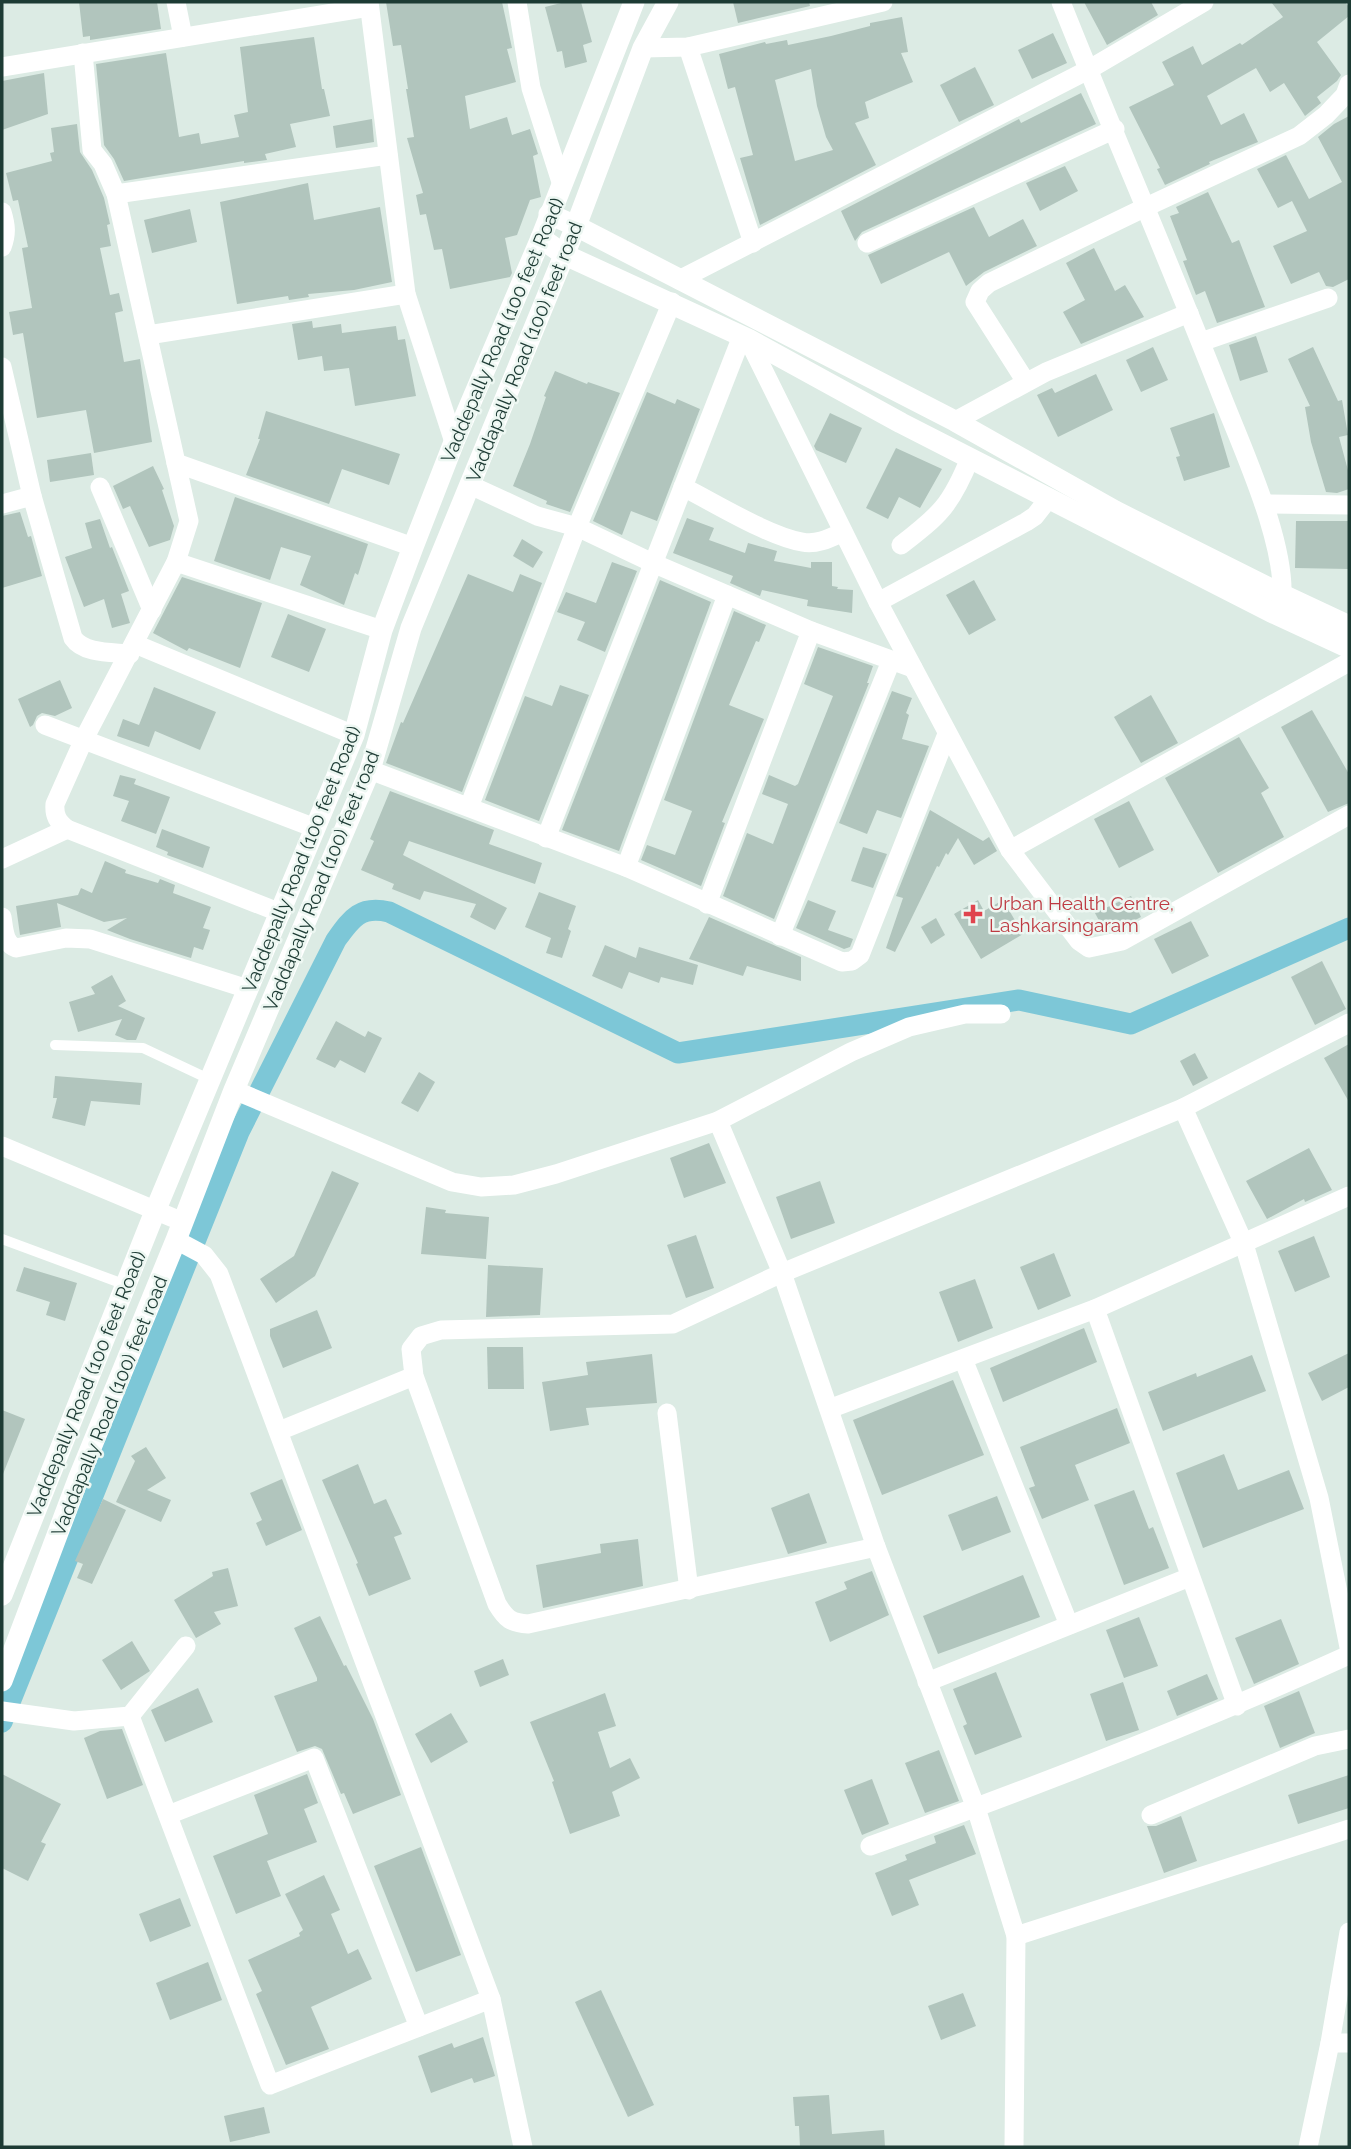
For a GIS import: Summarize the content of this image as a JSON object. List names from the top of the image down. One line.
{"streets":{"main road":["Vaddepally Road (100 feet Road)","Vaddapally Road (100) feet road"]},"places":{"health":["Urban Health Centre, Lashkarsingaram"]}}
